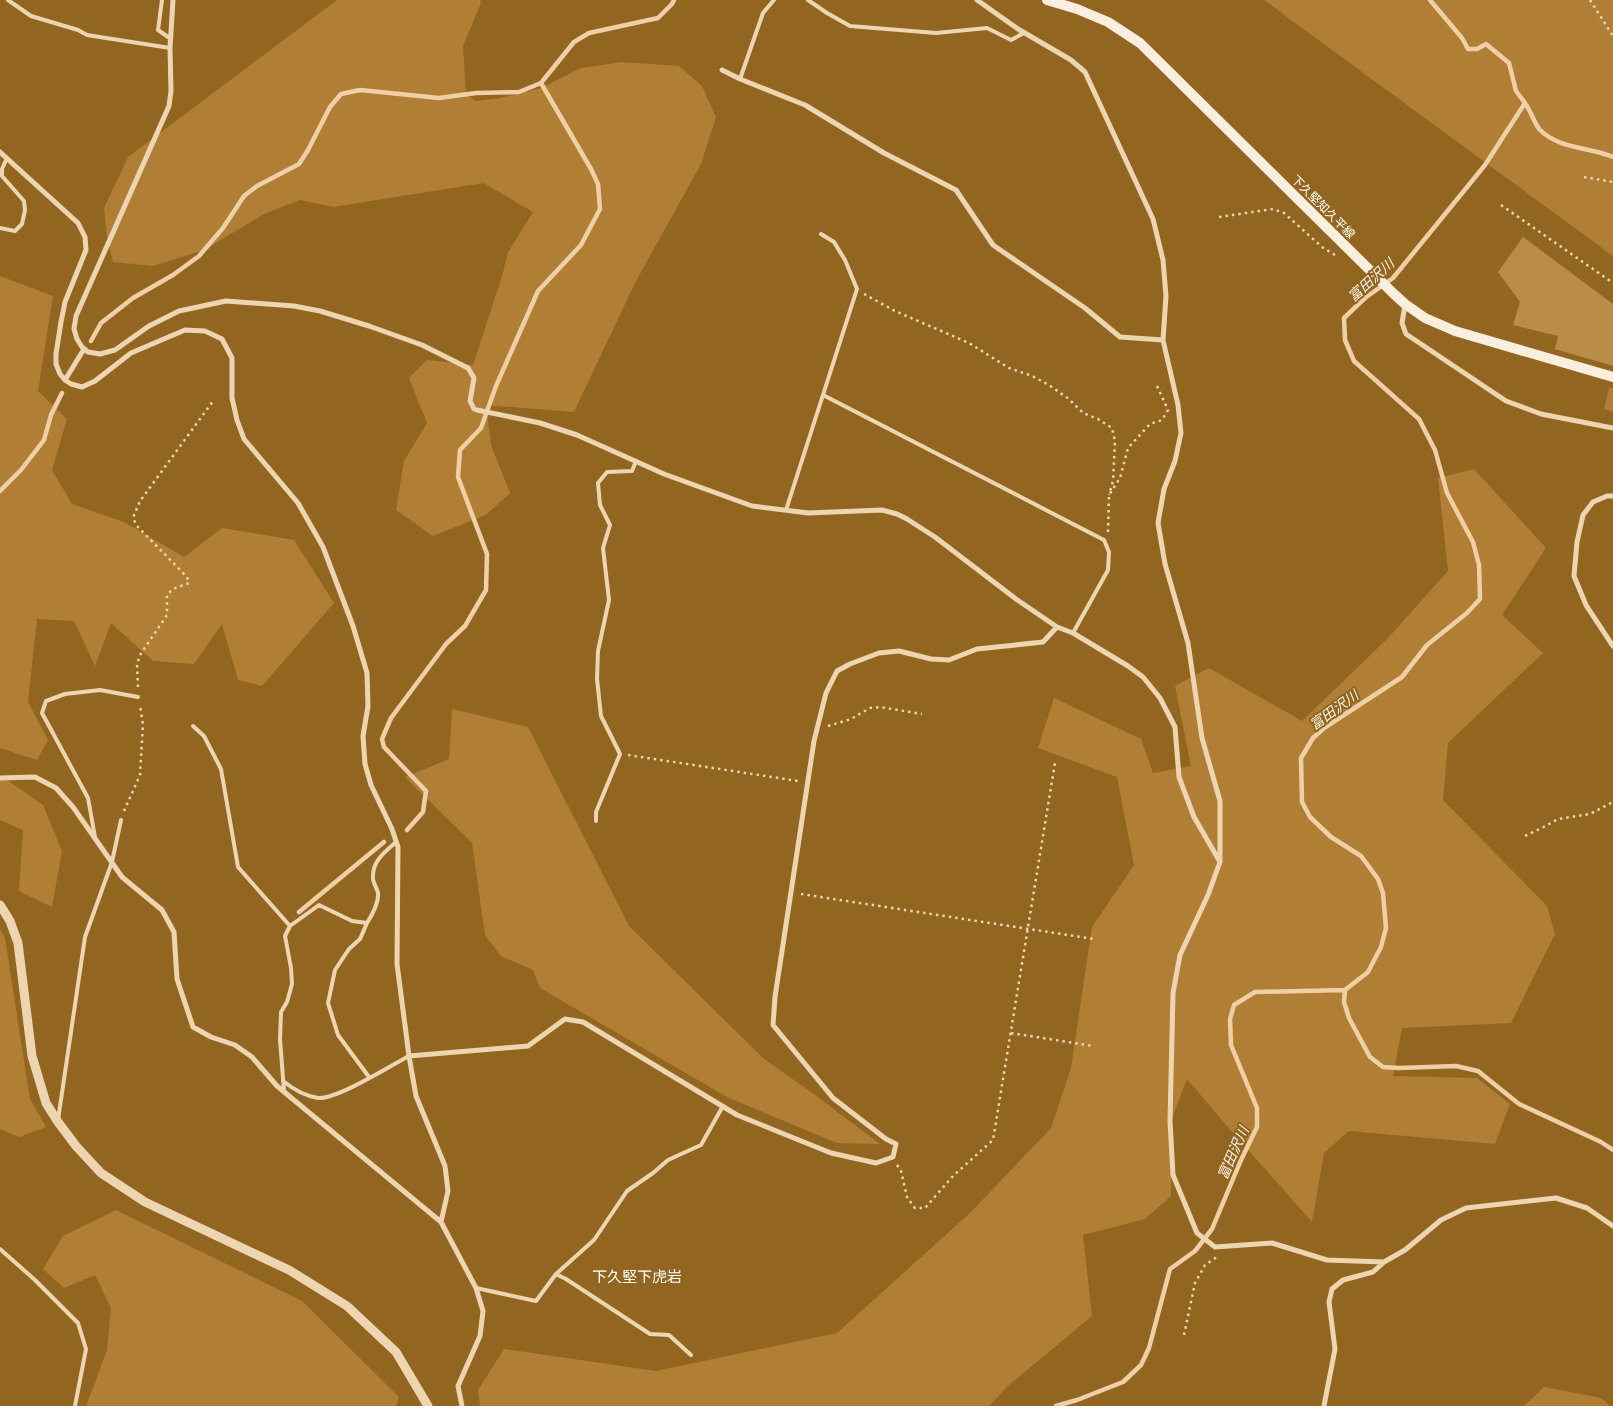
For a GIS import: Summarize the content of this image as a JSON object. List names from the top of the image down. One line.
{"streets":{"main road":["下久堅知久平線"]},"districts":["下久堅下虎岩"],"water":["富田沢川"]}
